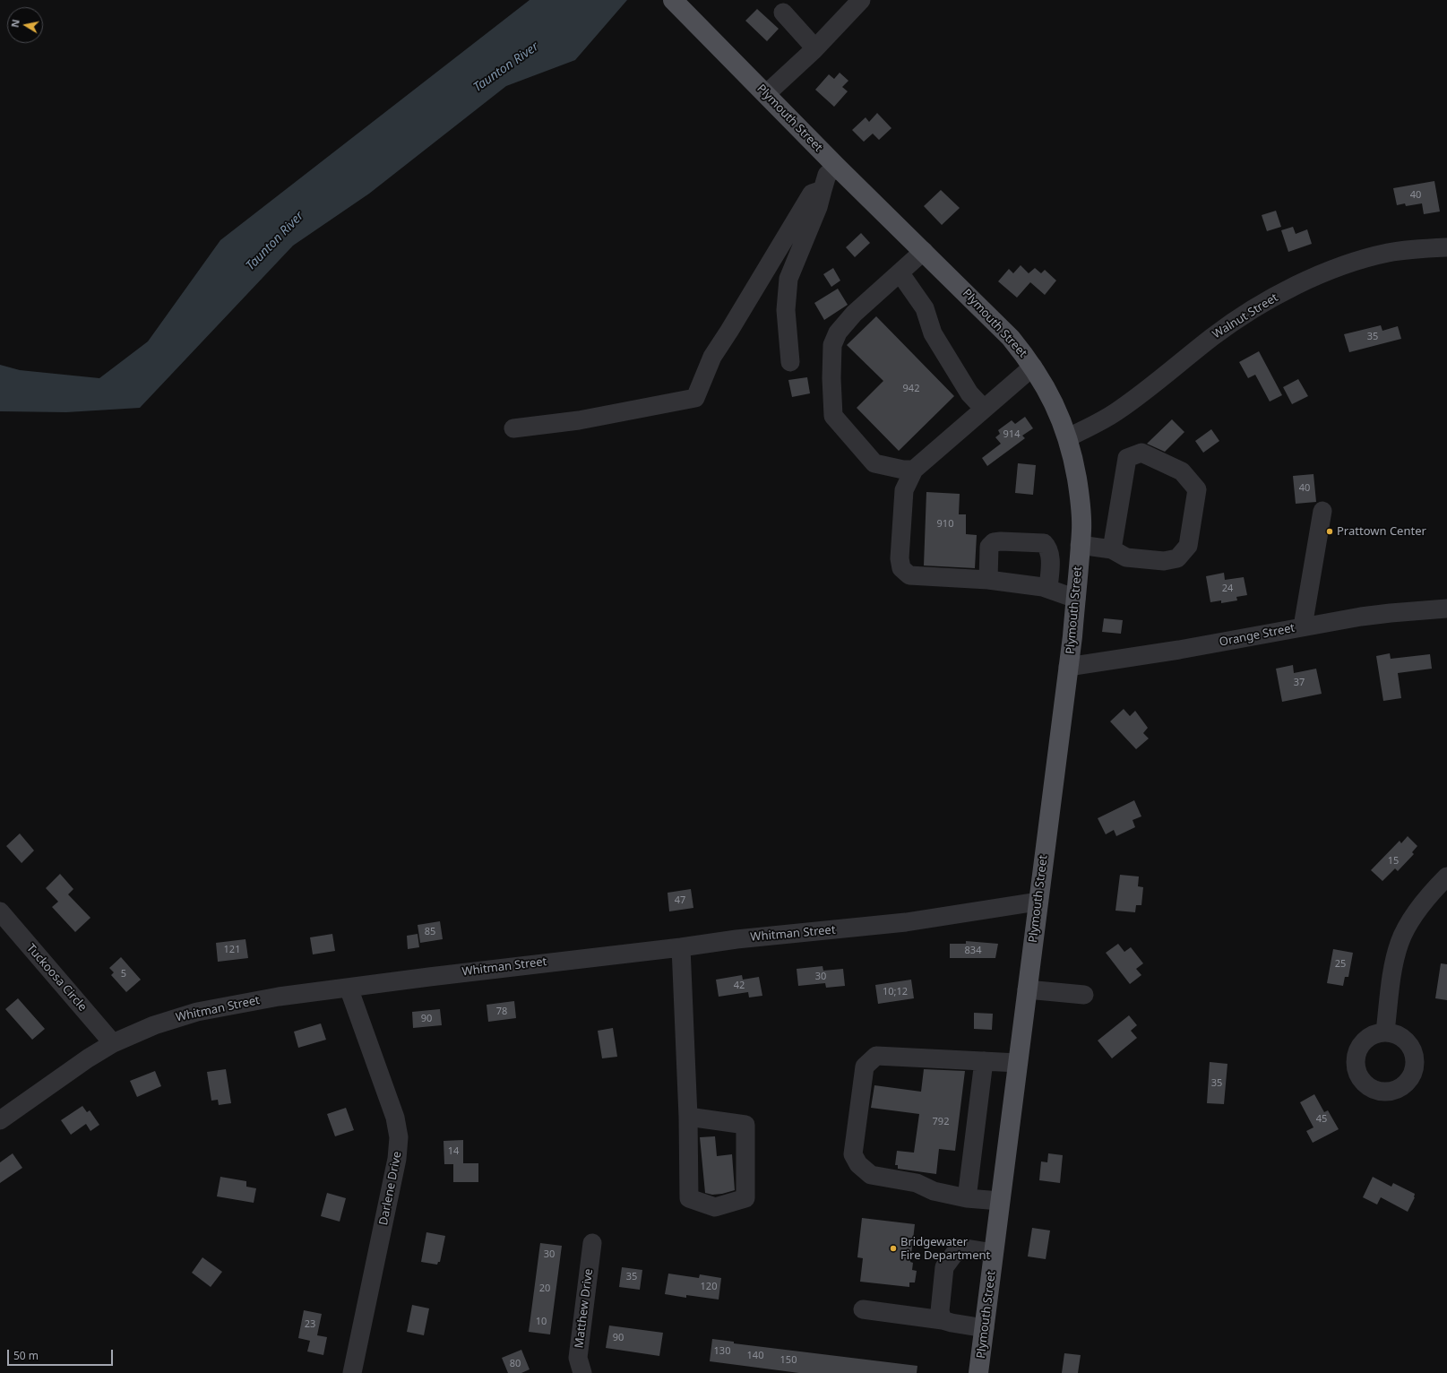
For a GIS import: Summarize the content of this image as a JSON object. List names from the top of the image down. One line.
{"streets":{"main road":["Plymouth Street"],"street":["Walnut Street","Orange Street","Whitman Street","Tuckoosa Circle","Darlene Drive","Matthew Drive"]},"crossings":[["Plymouth Street","Walnut Street"],["Plymouth Street","Orange Street"],["Plymouth Street","Whitman Street"],["Whitman Street","Tuckoosa Circle"],["Whitman Street","Darlene Drive"]],"water":["Taunton River"],"places":["Prattown Center","Bridgewater Fire Department"],"house_numbers":["40","35","942","914","40","910","24","37","15","47","85","121","834","25","5","30","42","10;12","78","90","35","45","792","14","30","35","120","20","10","23","90","130","140","150","80"],"scale_bar":"50 m","north":"left"}
